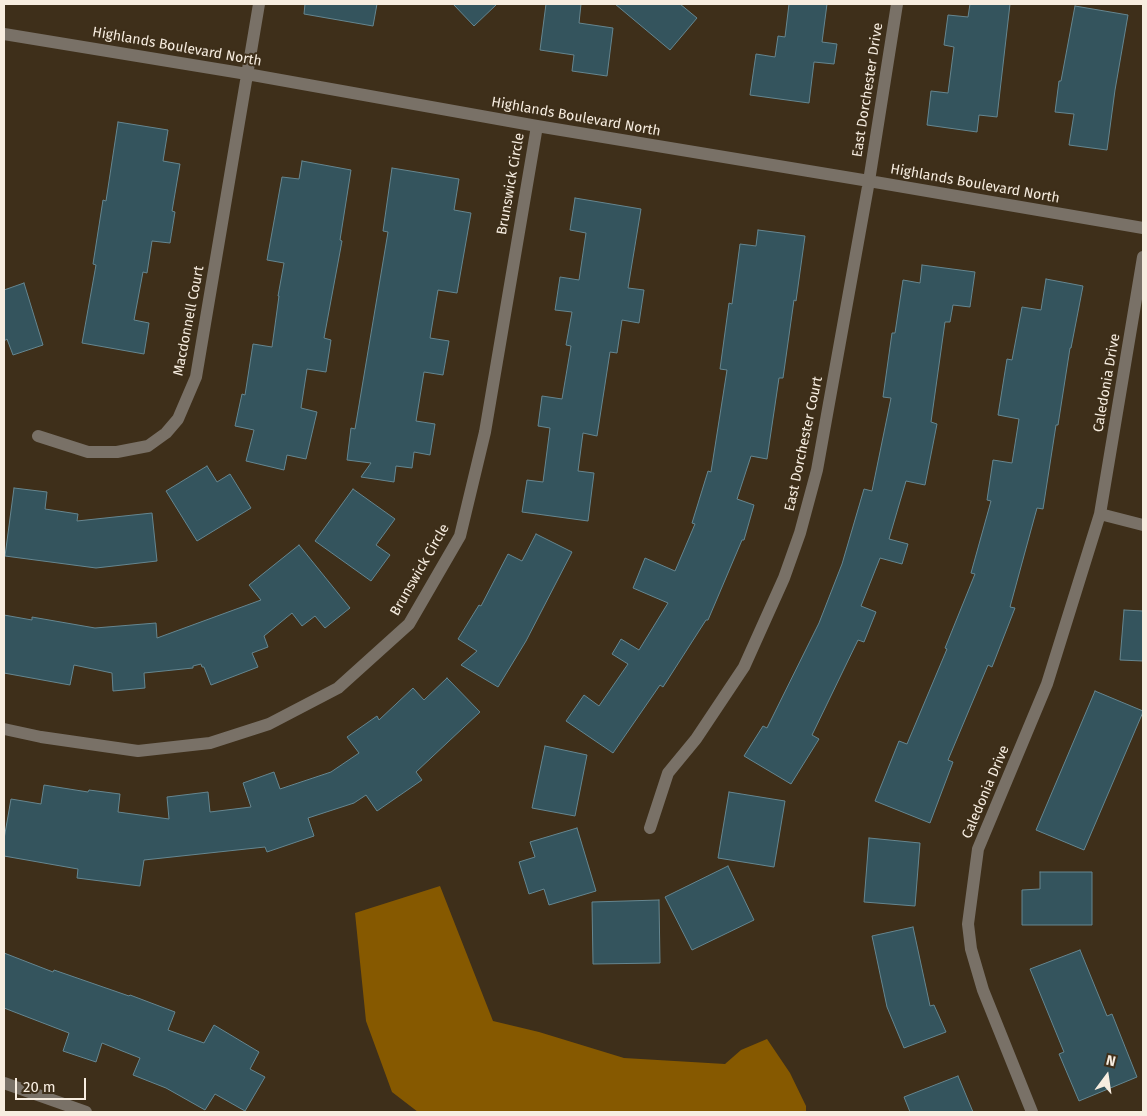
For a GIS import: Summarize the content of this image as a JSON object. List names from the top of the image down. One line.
{"streets":{"street":["Highlands Boulevard North","East Dorchester Drive","Brunswick Circle","Macdonnell Court","Caledonia Drive","East Dorchester Court"]},"crossings":[["Highlands Boulevard North","East Dorchester Drive"],["Highlands Boulevard North","Brunswick Circle"],["Highlands Boulevard North","Macdonnell Court"],["Highlands Boulevard North","East Dorchester Court"],["East Dorchester Drive","East Dorchester Court"]],"scale_bar":"20 m","north":"top"}
